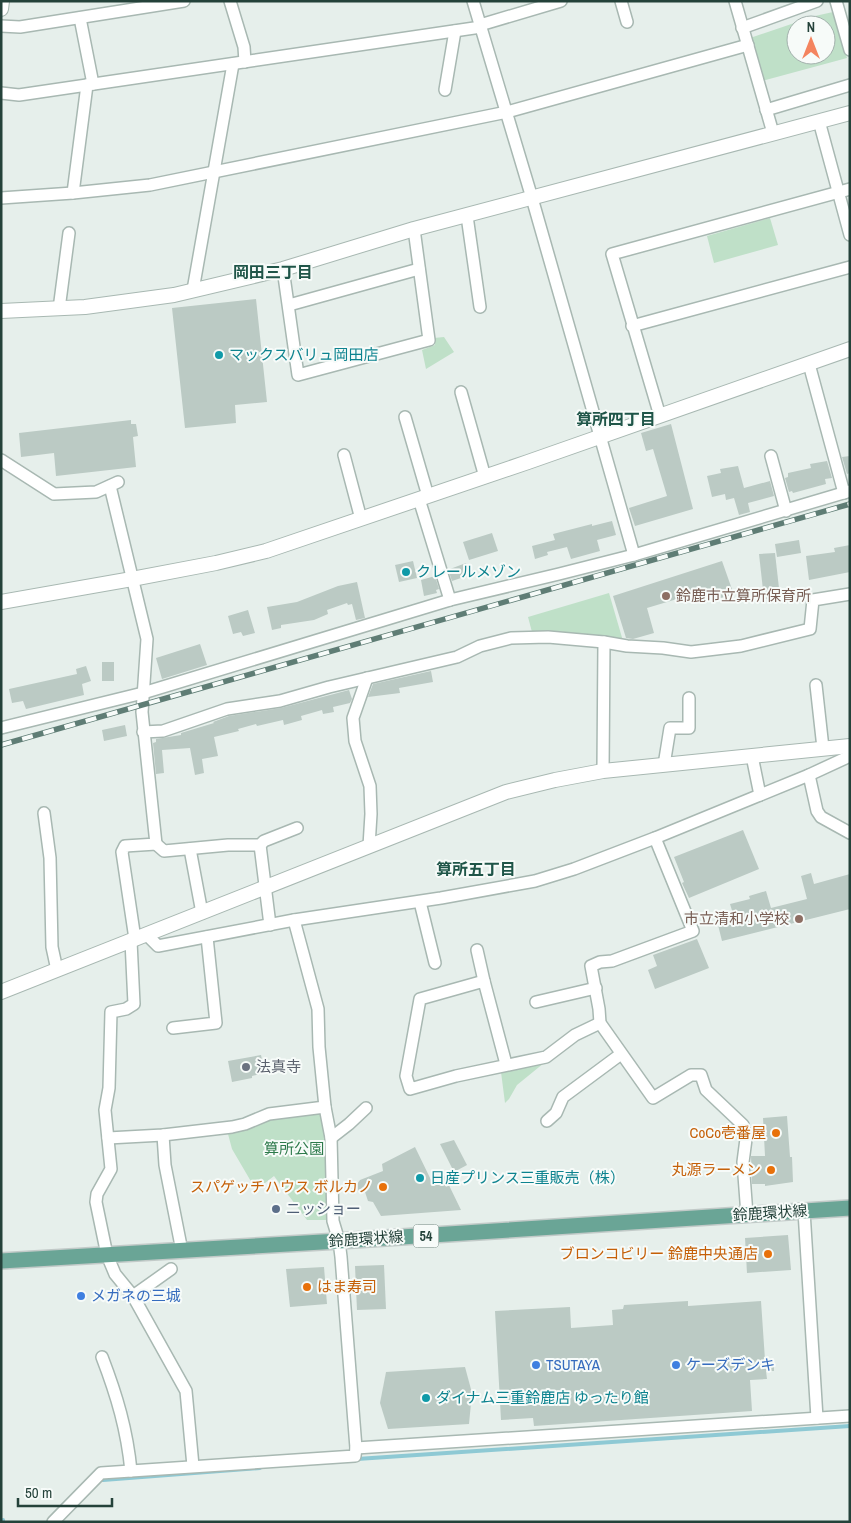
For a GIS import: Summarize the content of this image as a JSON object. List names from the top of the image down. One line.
{"streets":{"main road":["鈴鹿環状線","54"]},"districts":["岡田三丁目","算所四丁目","算所五丁目"],"parks":["算所公園"],"places":["マックスバリュ岡田店","クレールメゾン","鈴鹿市立算所保育所","市立清和小学校","法真寺","CoCo壱番屋","丸源ラーメン","日産プリンス三重販売（株）","スパゲッチハウス ボルカノ","ニッショー","ブロンコビリー 鈴鹿中央通店","はま寿司","メガネの三城","TSUTAYA","ケーズデンキ","ダイナム三重鈴鹿店 ゆったり館"],"scale_bar":"50 m","north":"top"}
